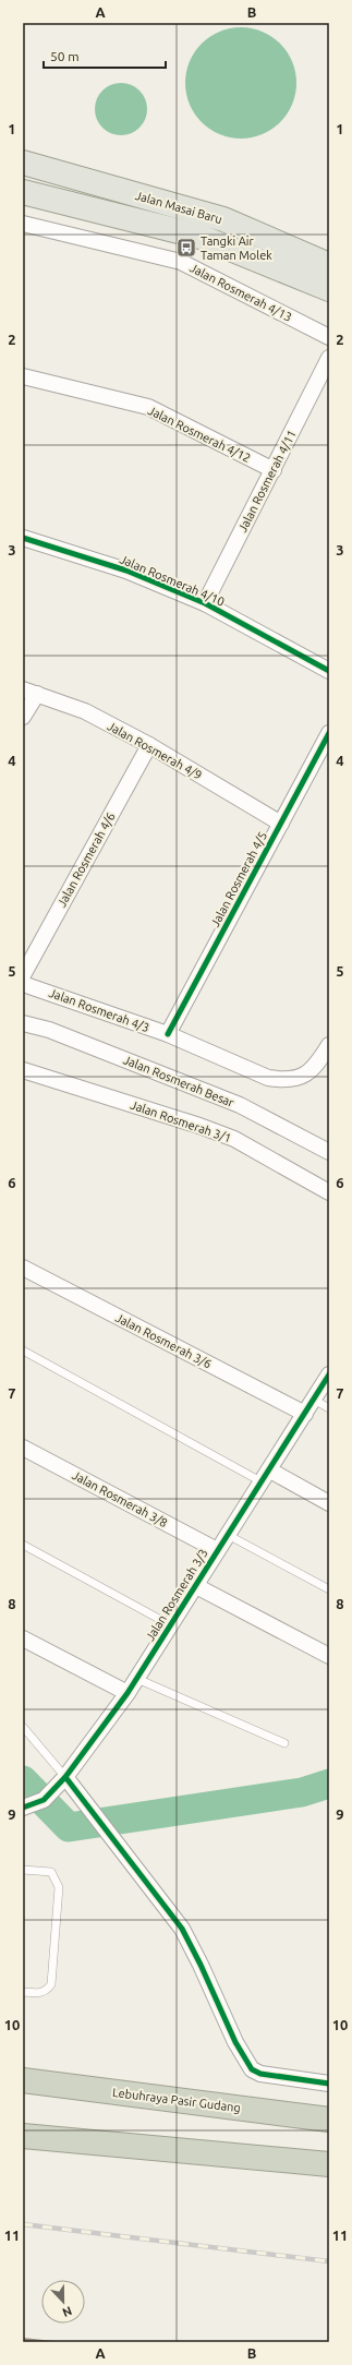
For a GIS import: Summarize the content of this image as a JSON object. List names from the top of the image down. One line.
{"streets":{"highway":["Lebuhraya Pasir Gudang"],"main road":["Jalan Masai Baru"],"street":["Jalan Rosmerah 4/13","Jalan Rosmerah 4/12","Jalan Rosmerah 4/11","Jalan Rosmerah 4/10","Jalan Rosmerah 4/9","Jalan Rosmerah 4/6","Jalan Rosmerah 4/5","Jalan Rosmerah 4/3","Jalan Rosmerah Besar","Jalan Rosmerah 3/1","Jalan Rosmerah 3/6","Jalan Rosmerah 3/8","Jalan Rosmerah 3/3"]},"crossings":[["Jalan Rosmerah 4/12","Jalan Rosmerah 4/11"],["Jalan Rosmerah 4/11","Jalan Rosmerah 4/10"],["Jalan Rosmerah 4/9","Jalan Rosmerah 4/6"],["Jalan Rosmerah 4/9","Jalan Rosmerah 4/5"],["Jalan Rosmerah 4/5","Jalan Rosmerah 4/3"],["Jalan Rosmerah 3/6","Jalan Rosmerah 3/3"],["Jalan Rosmerah 3/8","Jalan Rosmerah 3/3"]],"places":{"bus stop":["Tangki Air Taman Molek"]},"scale_bar":"50 m","north":"bottom","grid":{"columns":["A","B"],"rows":["1","2","3","4","5","6","7","8","9","10","11"]}}
